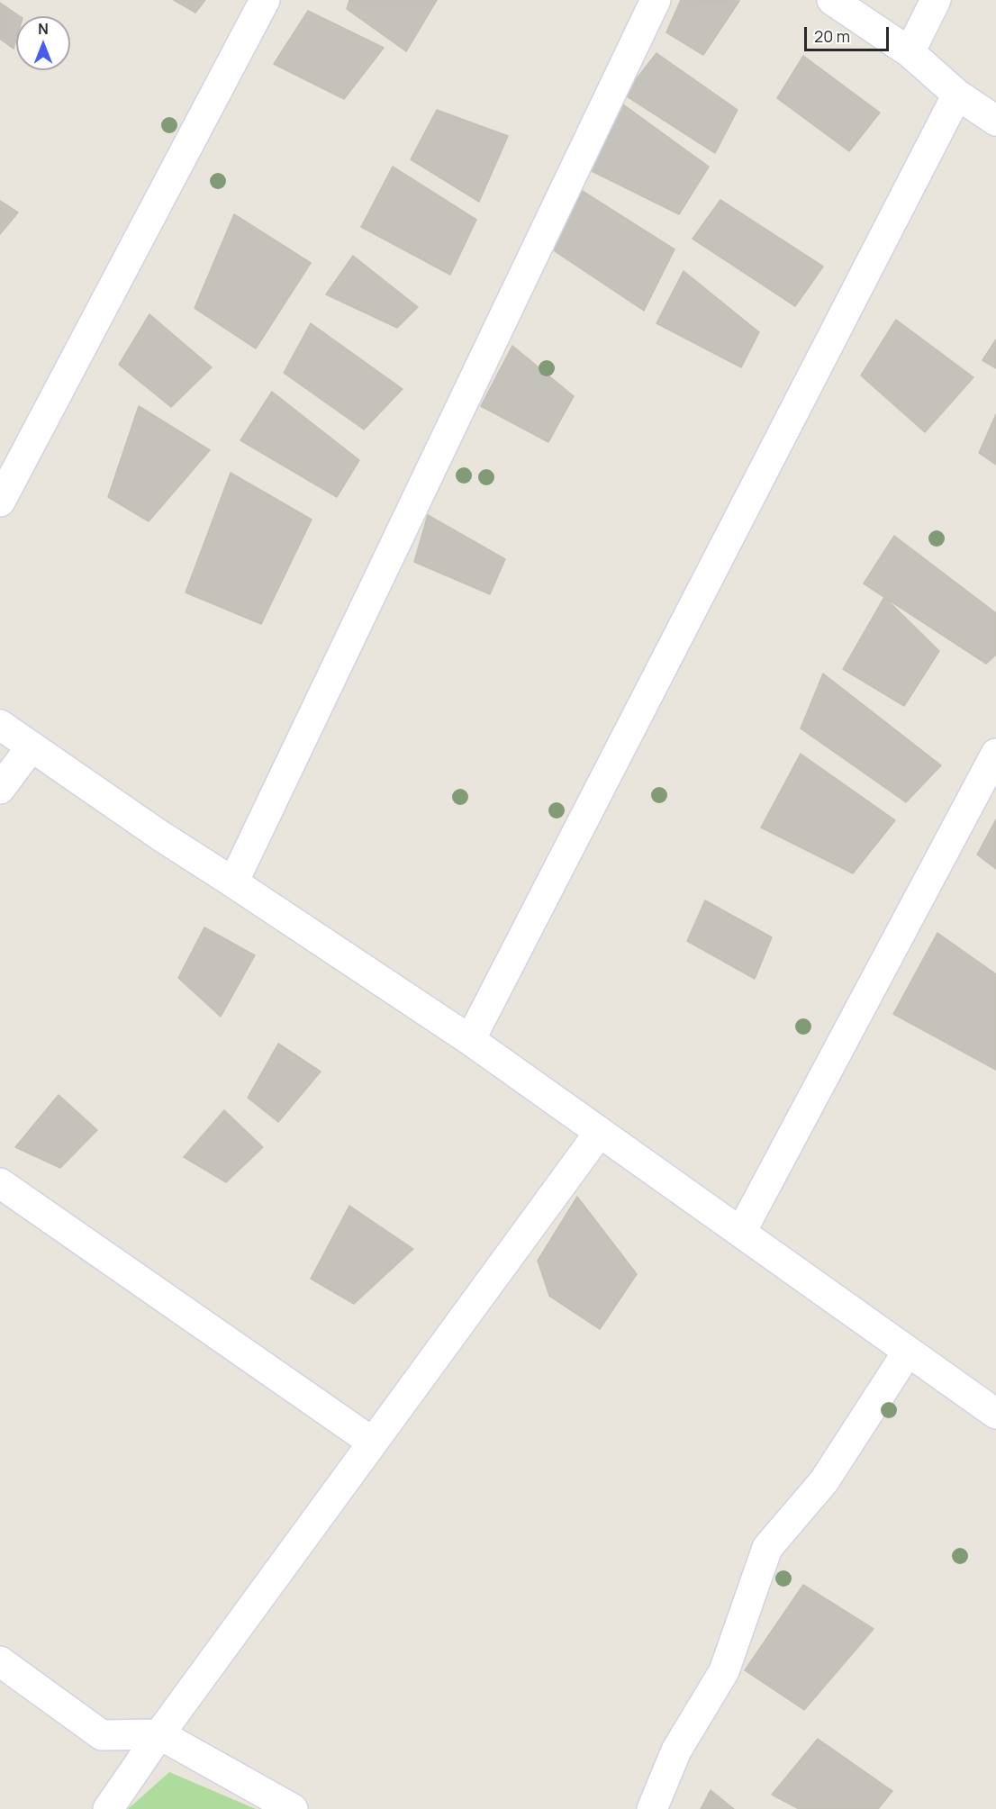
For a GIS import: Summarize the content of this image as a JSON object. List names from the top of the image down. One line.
{"scale_bar":"20 m","north":"top"}
